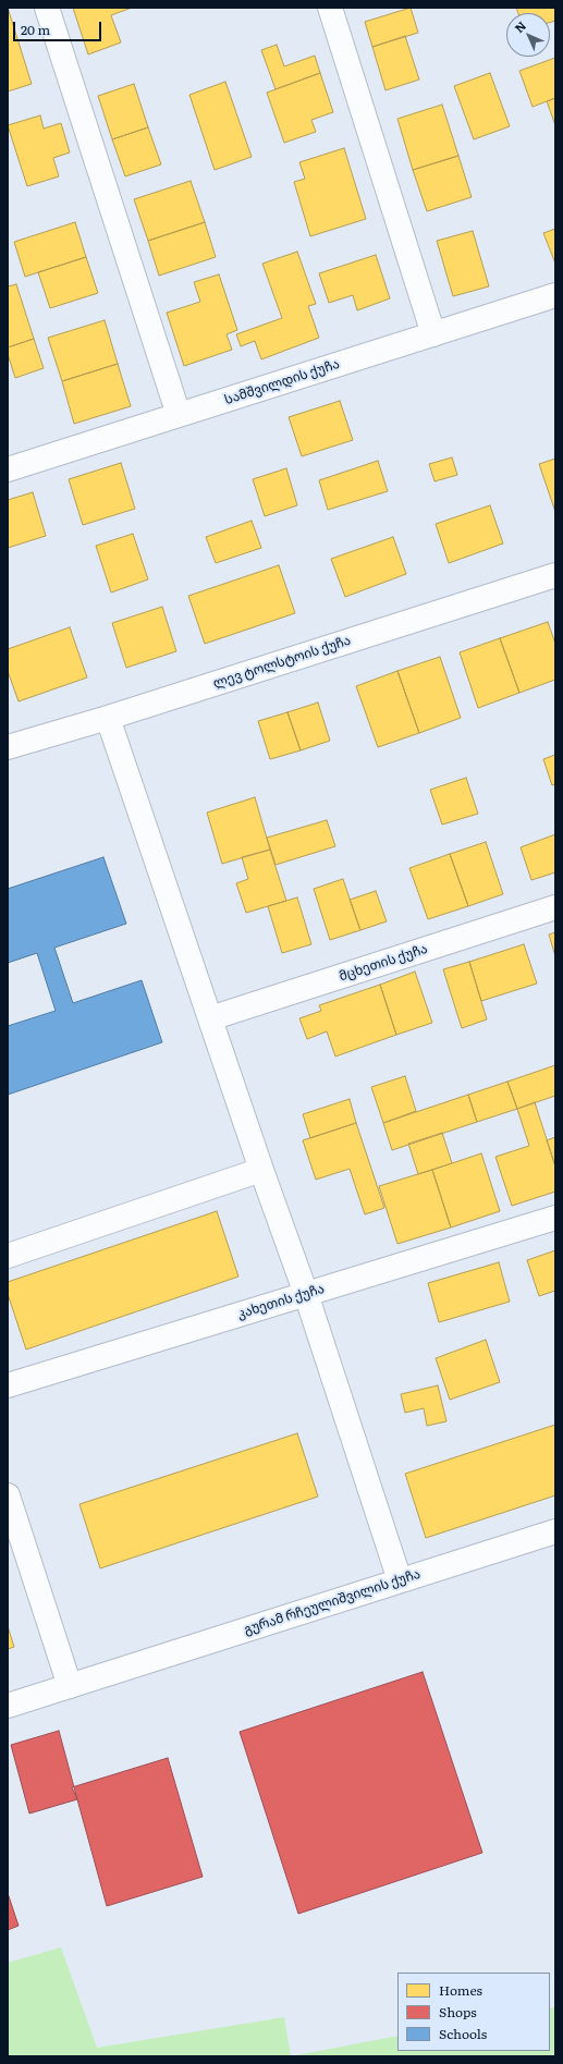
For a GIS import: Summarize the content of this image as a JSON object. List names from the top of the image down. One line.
{"streets":{"street":["სამშვილდის ქუჩა","ლევ ტოლსტოის ქუჩა","მცხეთის ქუჩა","კახეთის ქუჩა","გურამ რჩეულიშვილის ქუჩა"]},"legend":["Homes","Shops","Schools"],"scale_bar":"20 m","north":"top left"}
